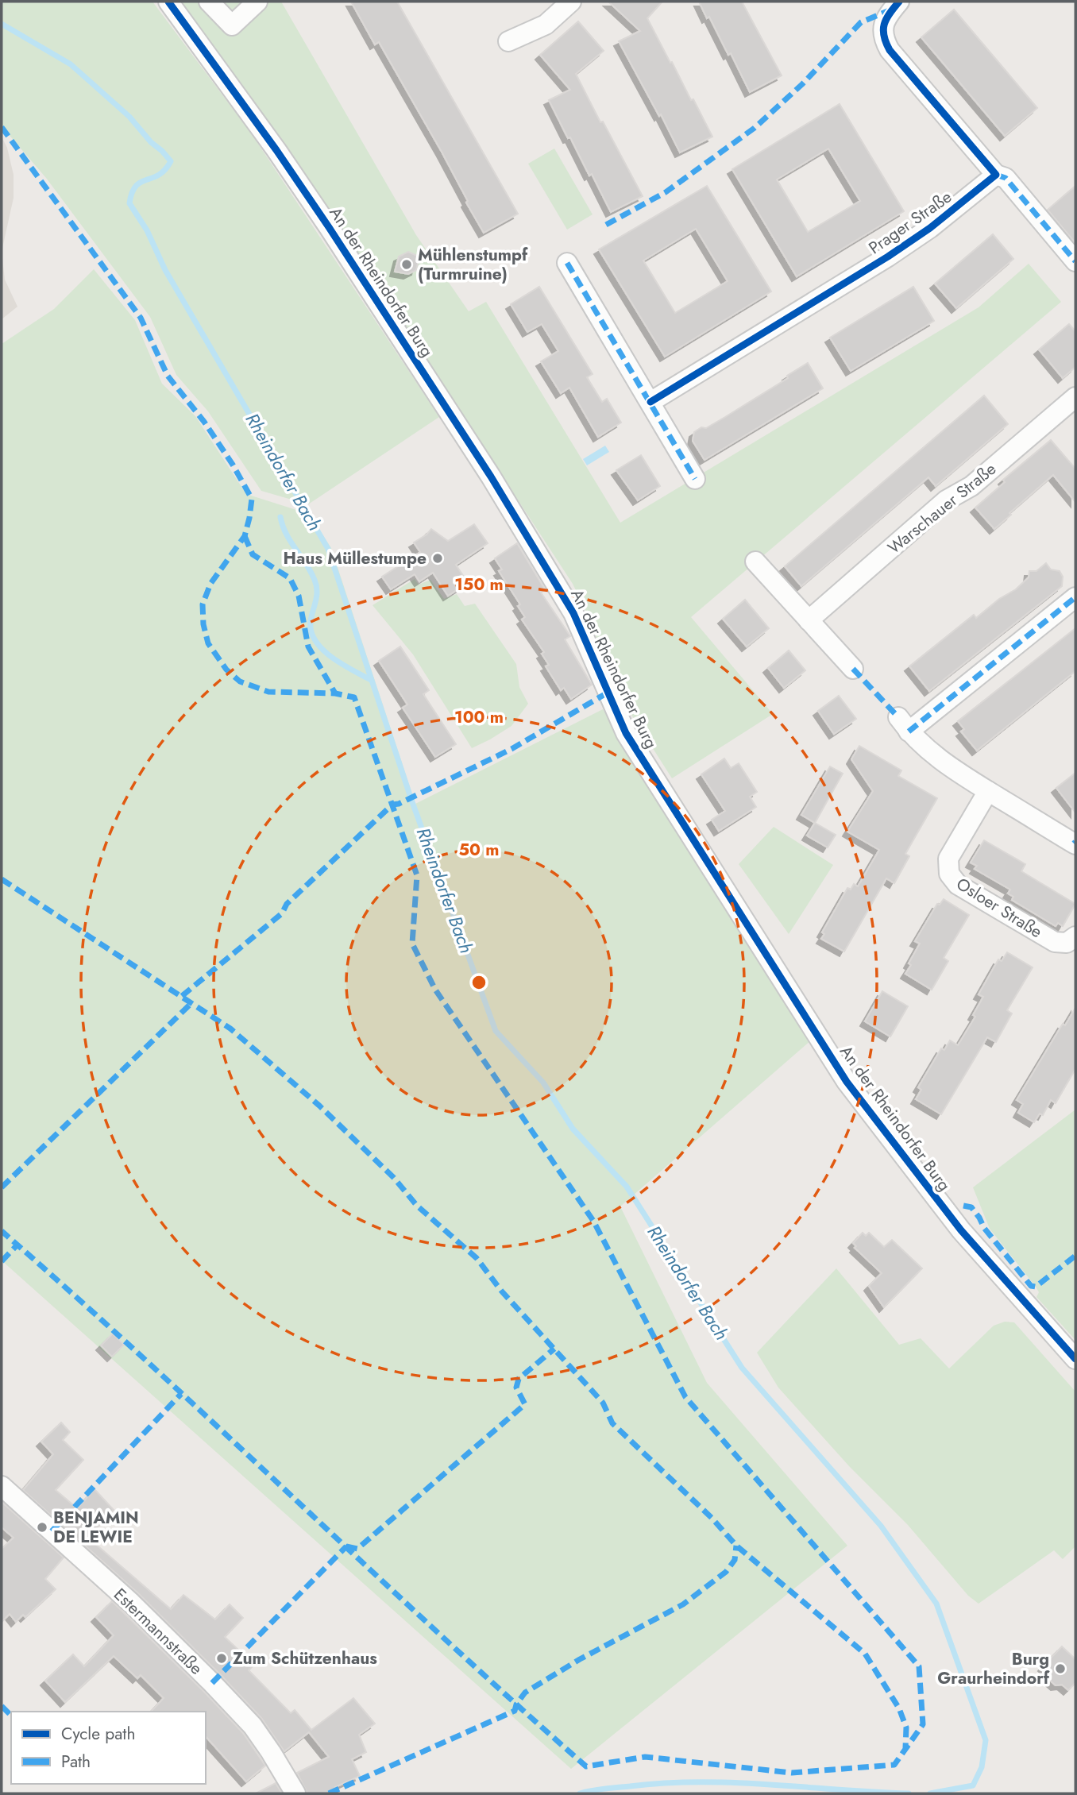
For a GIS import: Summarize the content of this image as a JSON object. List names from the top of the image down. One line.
{"streets":{"street":["Prager Straße","An der Rheindorfer Burg","Warschauer Straße","Osloer Straße","Estermannstraße"]},"water":["Rheindorfer Bach"],"places":["Mühlenstumpf (Turmruine)","Haus Müllestumpe","BENJAMIN DE LEWIE","Zum Schützenhaus","Burg Graurheindorf"],"legend":["Cycle path","Path"],"rings":["150 m","100 m","50 m"]}
